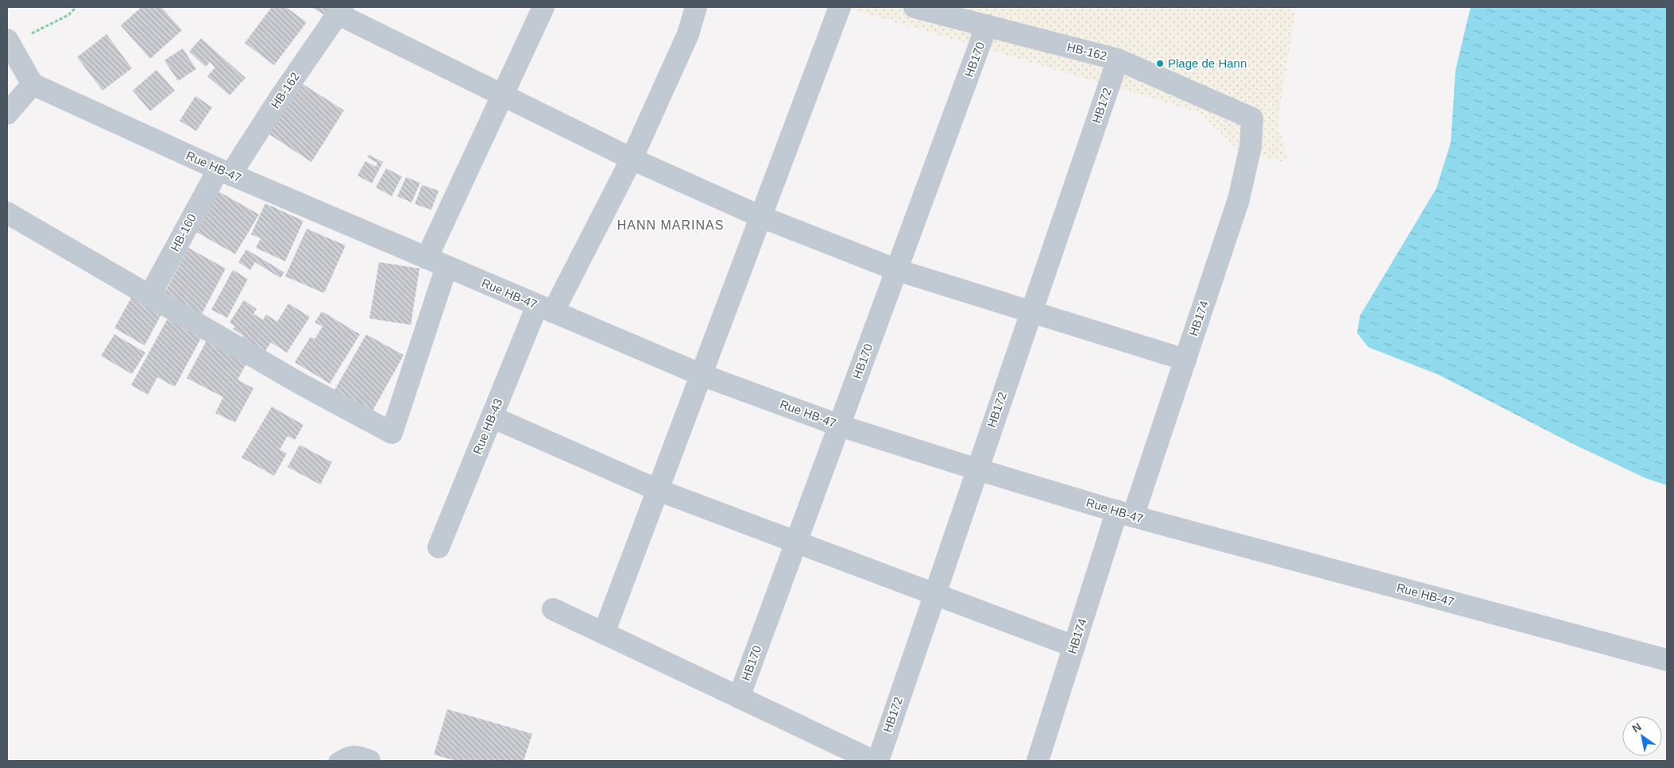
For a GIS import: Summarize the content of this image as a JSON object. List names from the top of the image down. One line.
{"streets":{"street":["HB-162","HB170","HB172","Rue HB-47","HB-160","HB174","Rue HB-43"]},"crossings":[["HB-162","HB170"],["HB-162","HB172"],["HB-162","Rue HB-47"],["HB-162","HB-160"],["HB-162","HB174"],["HB170","Rue HB-47"],["HB172","Rue HB-47"],["Rue HB-47","HB-160"],["Rue HB-47","HB174"],["Rue HB-47","Rue HB-43"]],"districts":["HANN MARINAS"],"places":["Plage de Hann"],"north":"top left"}
